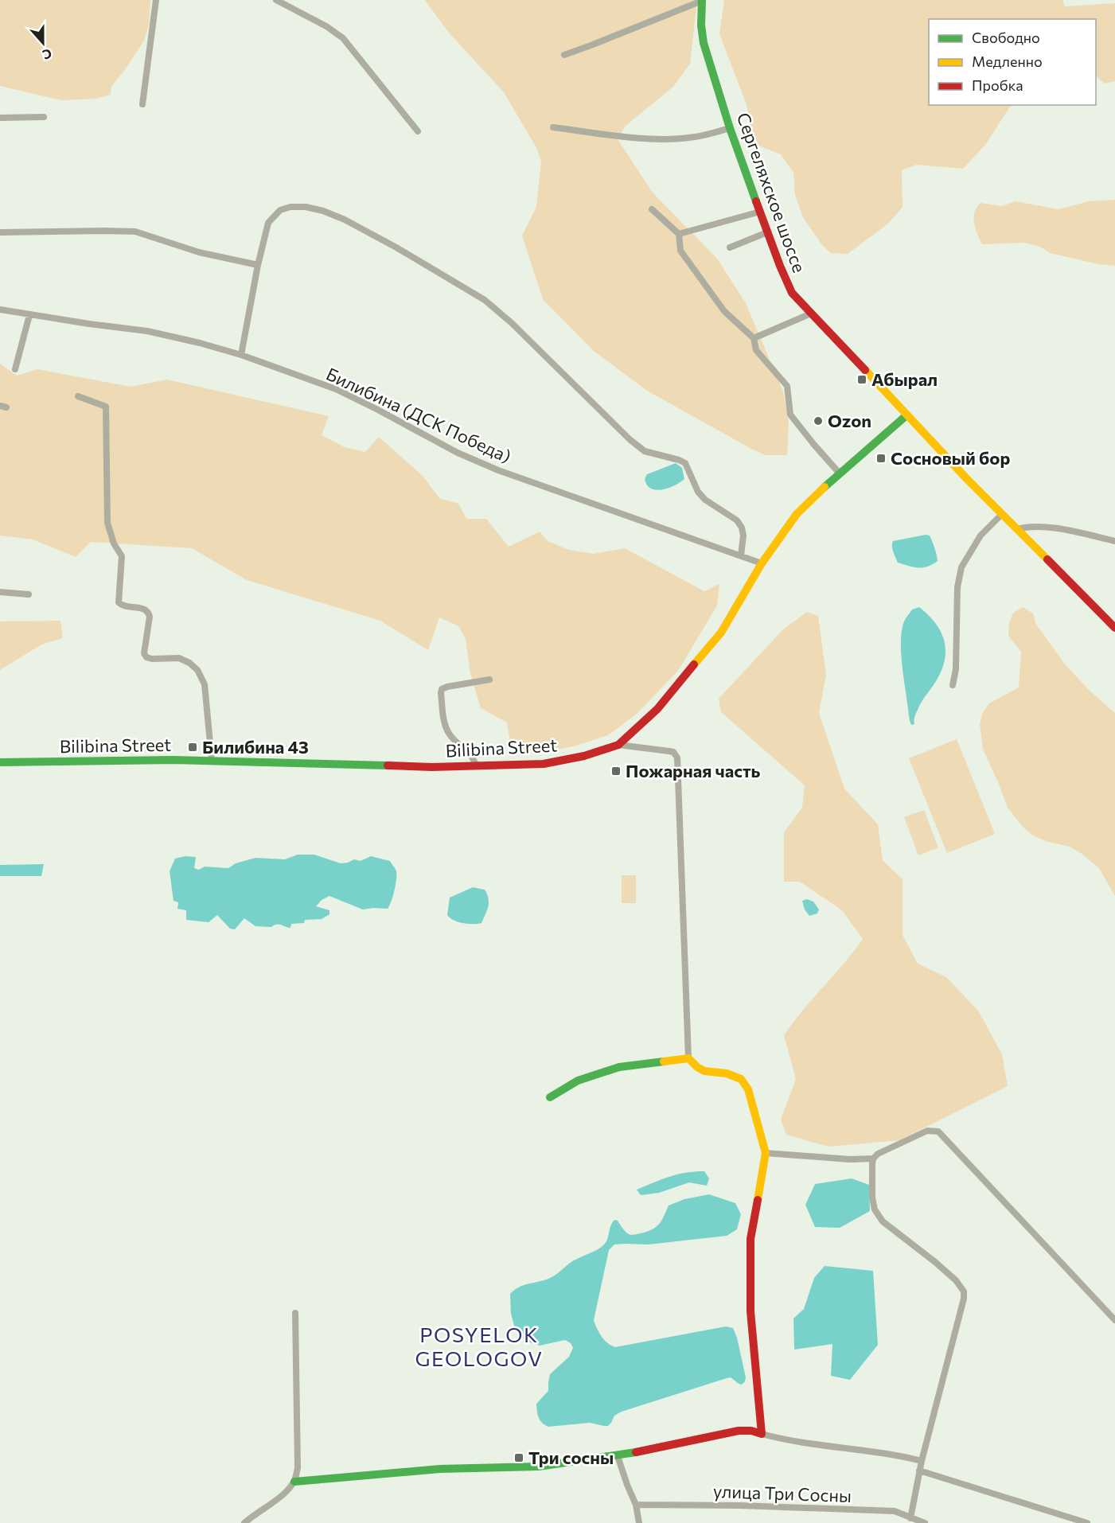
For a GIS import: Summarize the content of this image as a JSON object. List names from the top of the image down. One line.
{"streets":{"main road":["Сергеляхское шоссе","Bilibina Street"],"street":["Билибина (ДСК Победа)","улица Три Сосны"]},"crossings":[["Сергеляхское шоссе","Bilibina Street"],["Билибина (ДСК Победа)","Bilibina Street"]],"districts":["POSYELOK GEOLOGOV"],"places":{"transit":["Абырал","Сосновый бор","Билибина 43","Пожарная часть","Три сосны"],"other":["Ozon"]},"legend":["Свободно","Медленно","Пробка"],"north":"bottom"}
